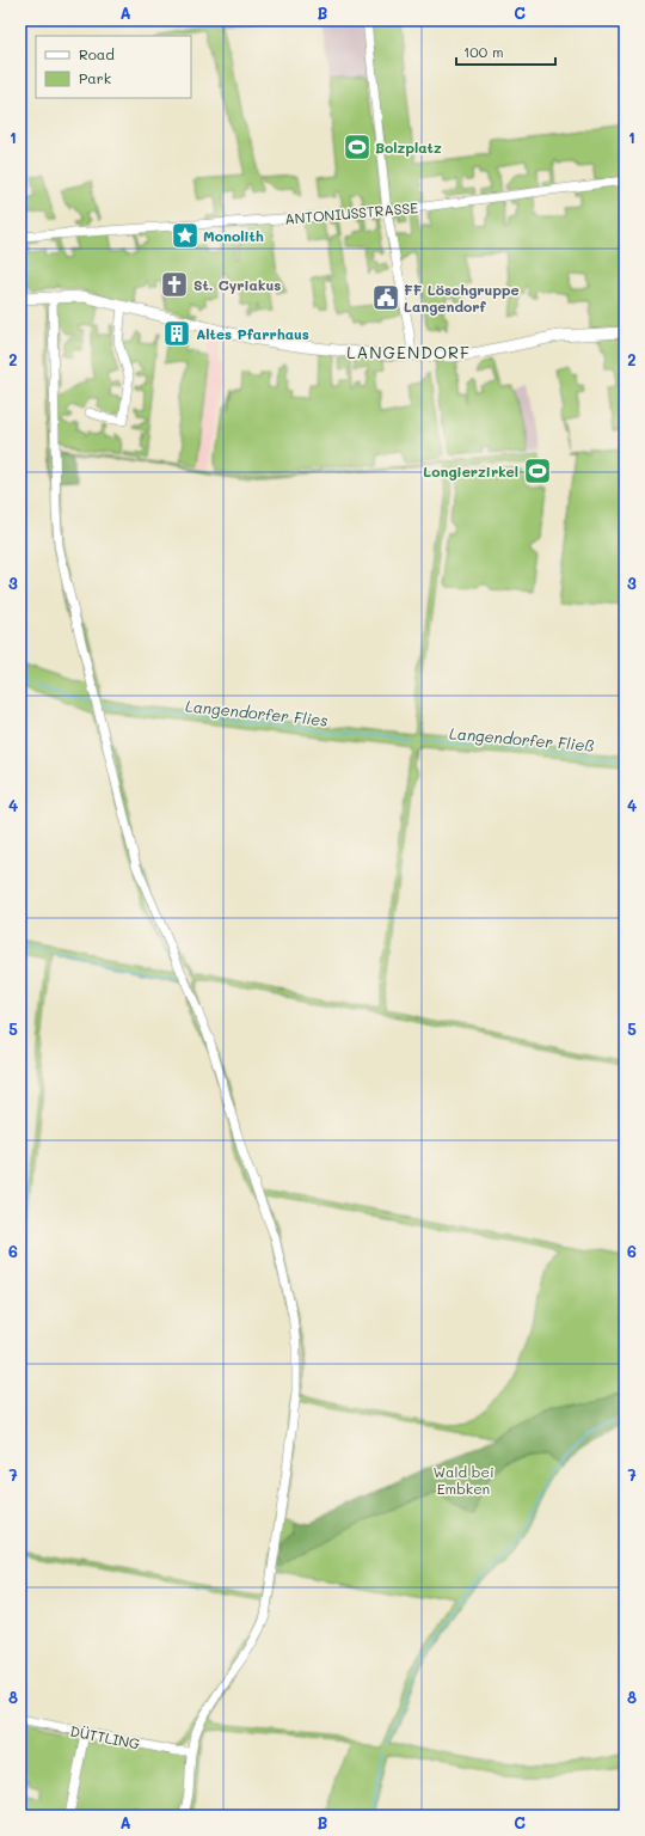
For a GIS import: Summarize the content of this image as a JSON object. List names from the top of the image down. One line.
{"streets":{"street":["ANTONIUSSTRASSE","DÜTTLING"]},"districts":["LANGENDORF"],"water":["Langendorfer Flies","Langendorfer Fließ"],"parks":["Wald bei Embken"],"places":{"sports":["Bolzplatz","Longierzirkel"],"place":["Monolith"],"church":["St. Cyriakus"],"public building":["FF Löschgruppe Langendorf"],"building":["Altes Pfarrhaus"]},"legend":["Road","Park"],"scale_bar":"100 m","grid":{"columns":["A","B","C"],"rows":["1","2","3","4","5","6","7","8"]}}
